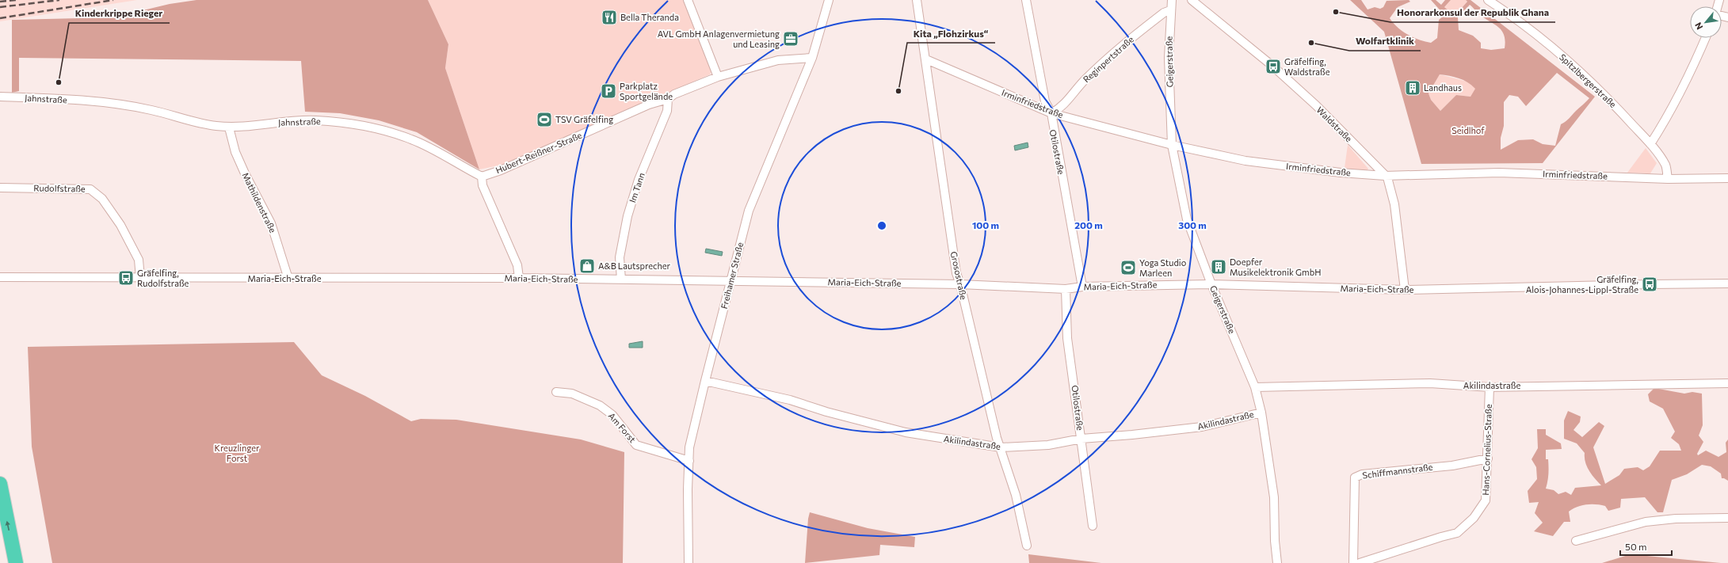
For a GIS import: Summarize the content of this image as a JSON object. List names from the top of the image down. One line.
{"streets":{"street":["Reginpertstraße","Geigerstraße","Spitzlbergerstraße","Jahnstraße","Irminfriedstraße","Waldstraße","Otilostraße","Hubert-Reißner-Straße","Im Tann","Rudolfstraße","Mathildenstraße","Freihamer Straße","Grosostraße","Maria-Eich-Straße","Akilindastraße","Am Forst","Hans-Cornelius-Straße","Schiffmannstraße"]},"crossings":[["Reginpertstraße","Geigerstraße"],["Reginpertstraße","Irminfriedstraße"],["Reginpertstraße","Otilostraße"],["Geigerstraße","Irminfriedstraße"],["Geigerstraße","Maria-Eich-Straße"],["Geigerstraße","Akilindastraße"],["Spitzlbergerstraße","Irminfriedstraße"],["Jahnstraße","Hubert-Reißner-Straße"],["Jahnstraße","Mathildenstraße"],["Irminfriedstraße","Waldstraße"],["Irminfriedstraße","Otilostraße"],["Irminfriedstraße","Grosostraße"],["Waldstraße","Maria-Eich-Straße"],["Otilostraße","Maria-Eich-Straße"],["Otilostraße","Akilindastraße"],["Hubert-Reißner-Straße","Im Tann"],["Hubert-Reißner-Straße","Freihamer Straße"],["Im Tann","Maria-Eich-Straße"],["Rudolfstraße","Maria-Eich-Straße"],["Mathildenstraße","Maria-Eich-Straße"],["Freihamer Straße","Maria-Eich-Straße"],["Freihamer Straße","Akilindastraße"],["Freihamer Straße","Am Forst"],["Grosostraße","Maria-Eich-Straße"],["Grosostraße","Akilindastraße"],["Akilindastraße","Hans-Cornelius-Straße"],["Hans-Cornelius-Straße","Schiffmannstraße"]],"parks":["Seidlhof","Kreuzlinger Forst"],"places":{"other":["Honorarkonsul der Republik Ghana","Wolfartklinik","Kinderkrippe Rieger","Kita „Flohzirkus“"],"restaurant":["Bella Theranda"],"office":["AVL GmbH Anlagenvermietung und Leasing"],"bus stop":["Gräfelfing, Waldstraße","Gräfelfing, Rudolfstraße","Gräfelfing, Alois-Johannes-Lippl-Straße"],"building":["Landhaus","Doepfer Musikelektronik GmbH"],"parking":["Parkplatz Sportgelände"],"sports":["TSV Gräfelfing","Yoga Studio Marleen"],"shop":["A&B Lautsprecher"]},"scale_bar":"50 m","north":"bottom left","rings":["100 m","200 m","300 m"]}
